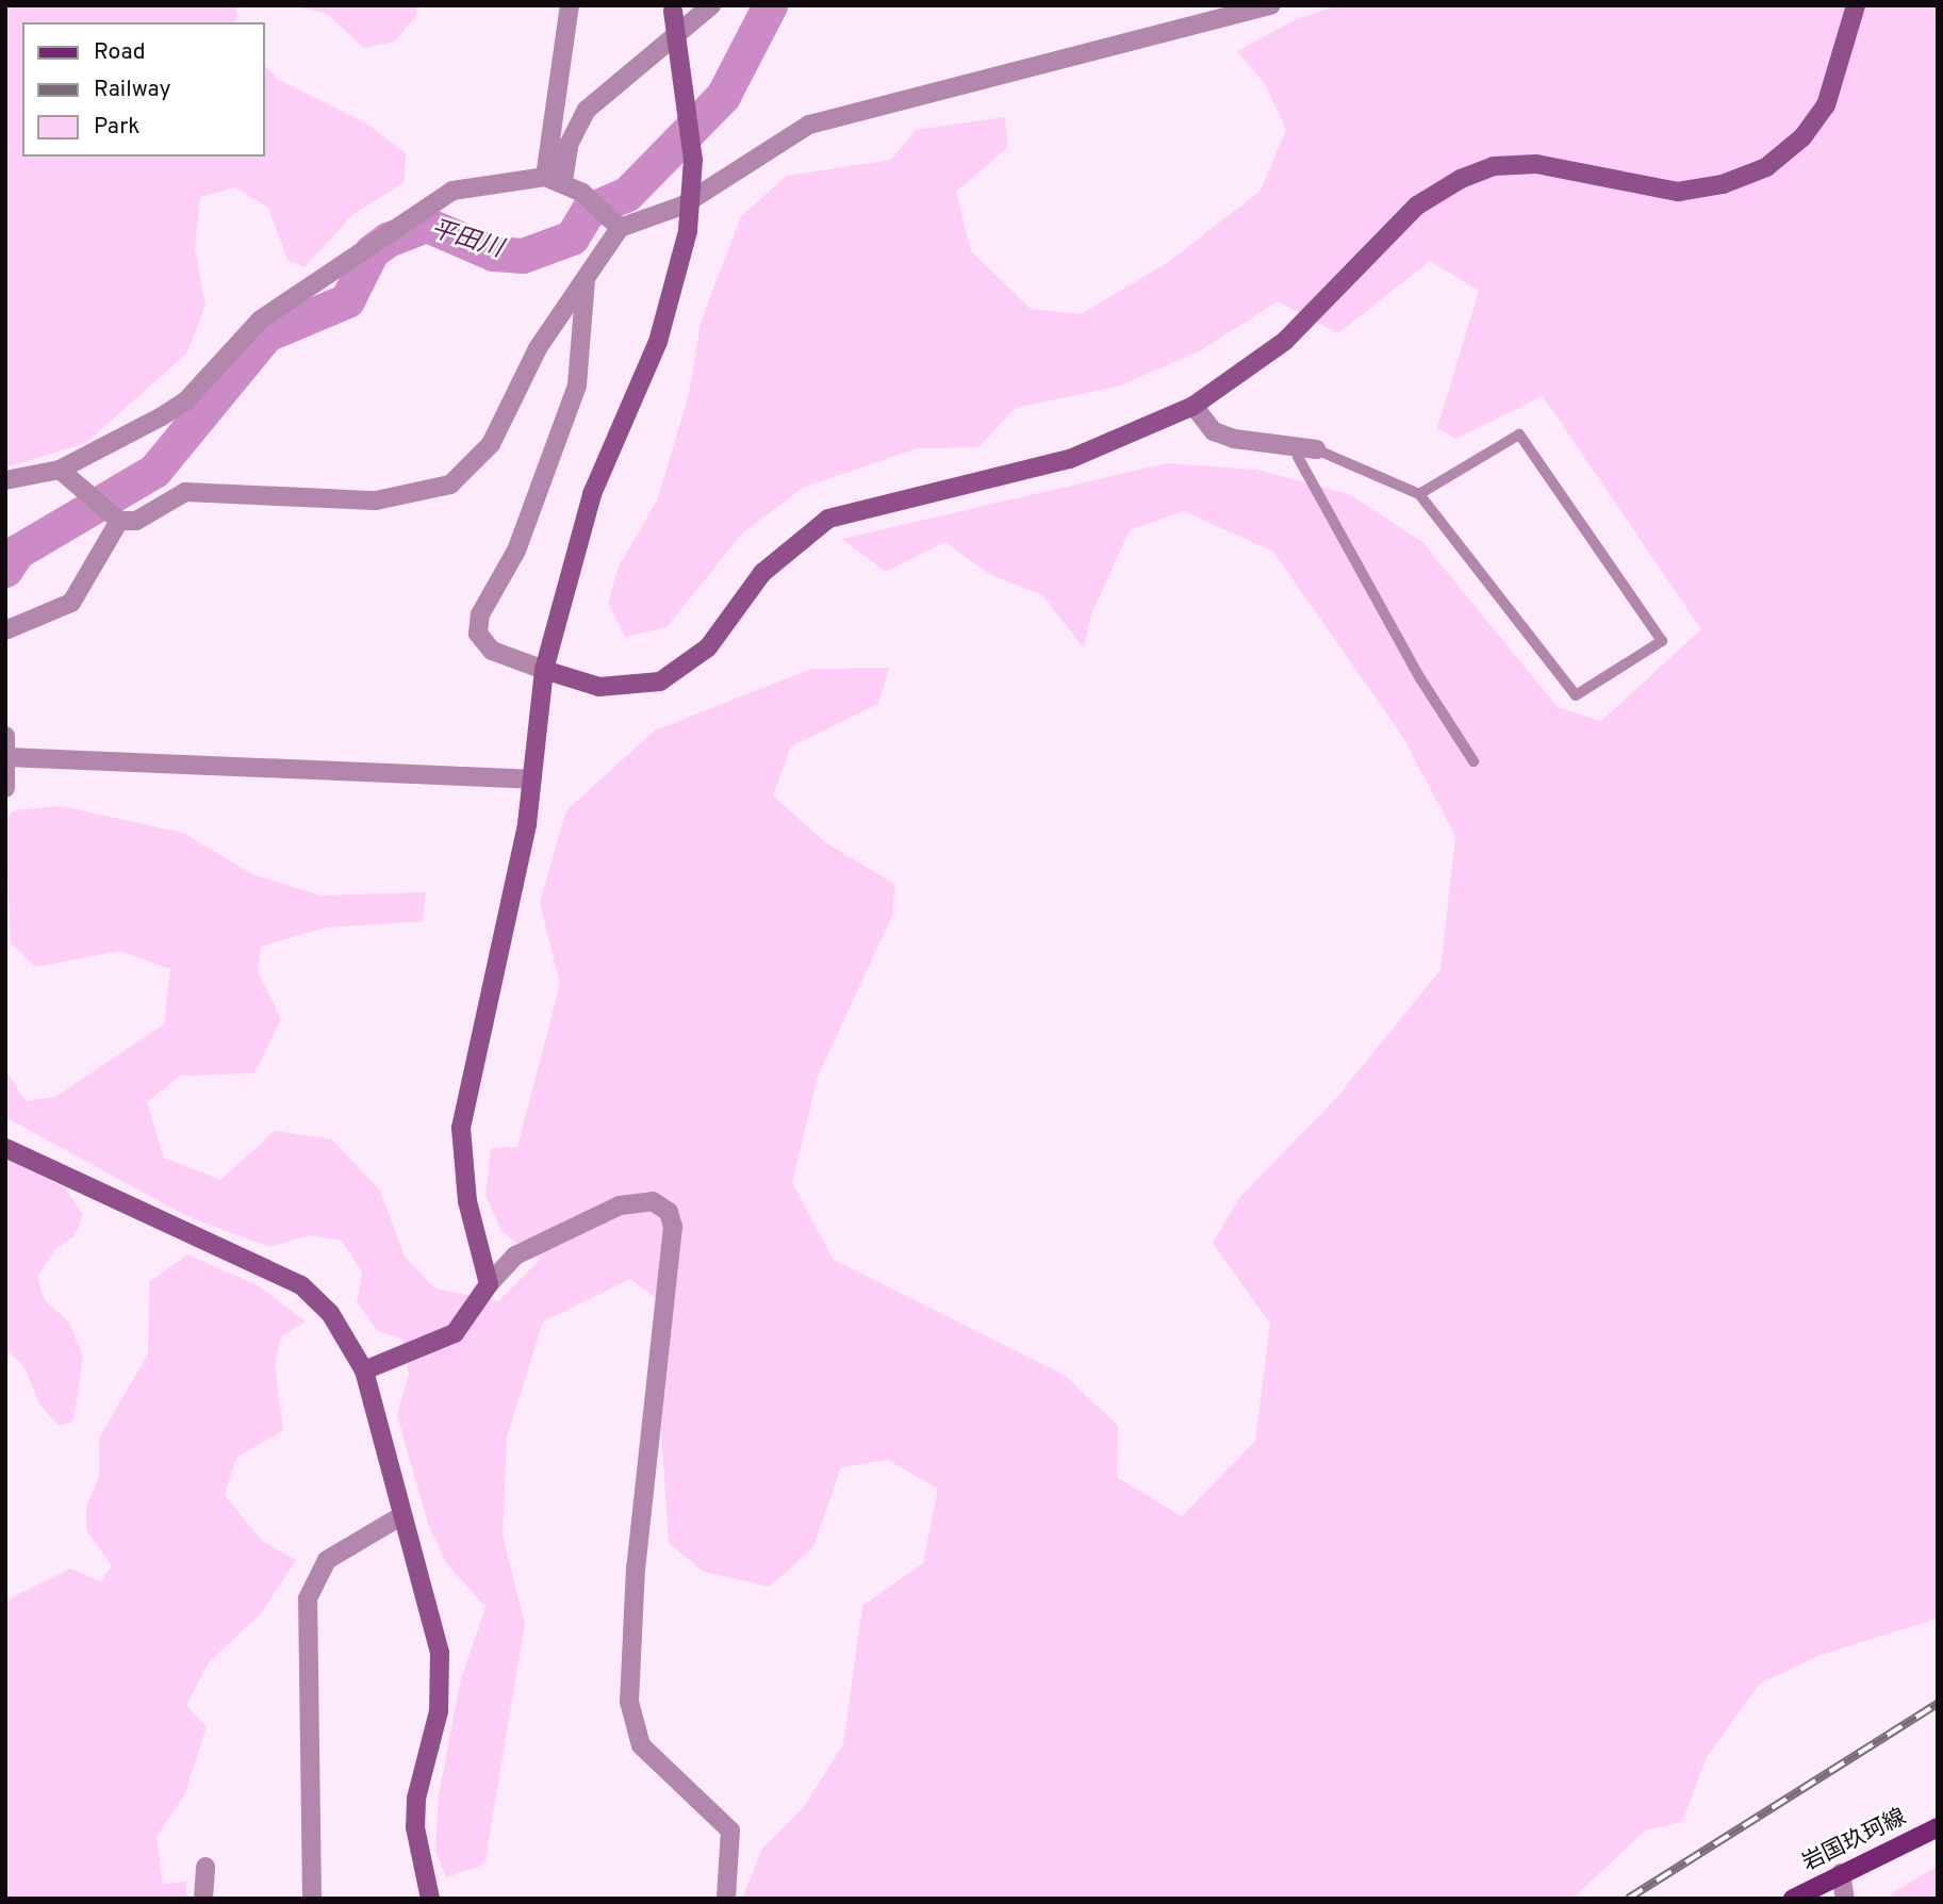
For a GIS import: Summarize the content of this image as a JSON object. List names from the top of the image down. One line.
{"streets":{"main road":["岩国玖珂線"]},"water":["平田川"],"legend":["Road","Railway","Park"]}
